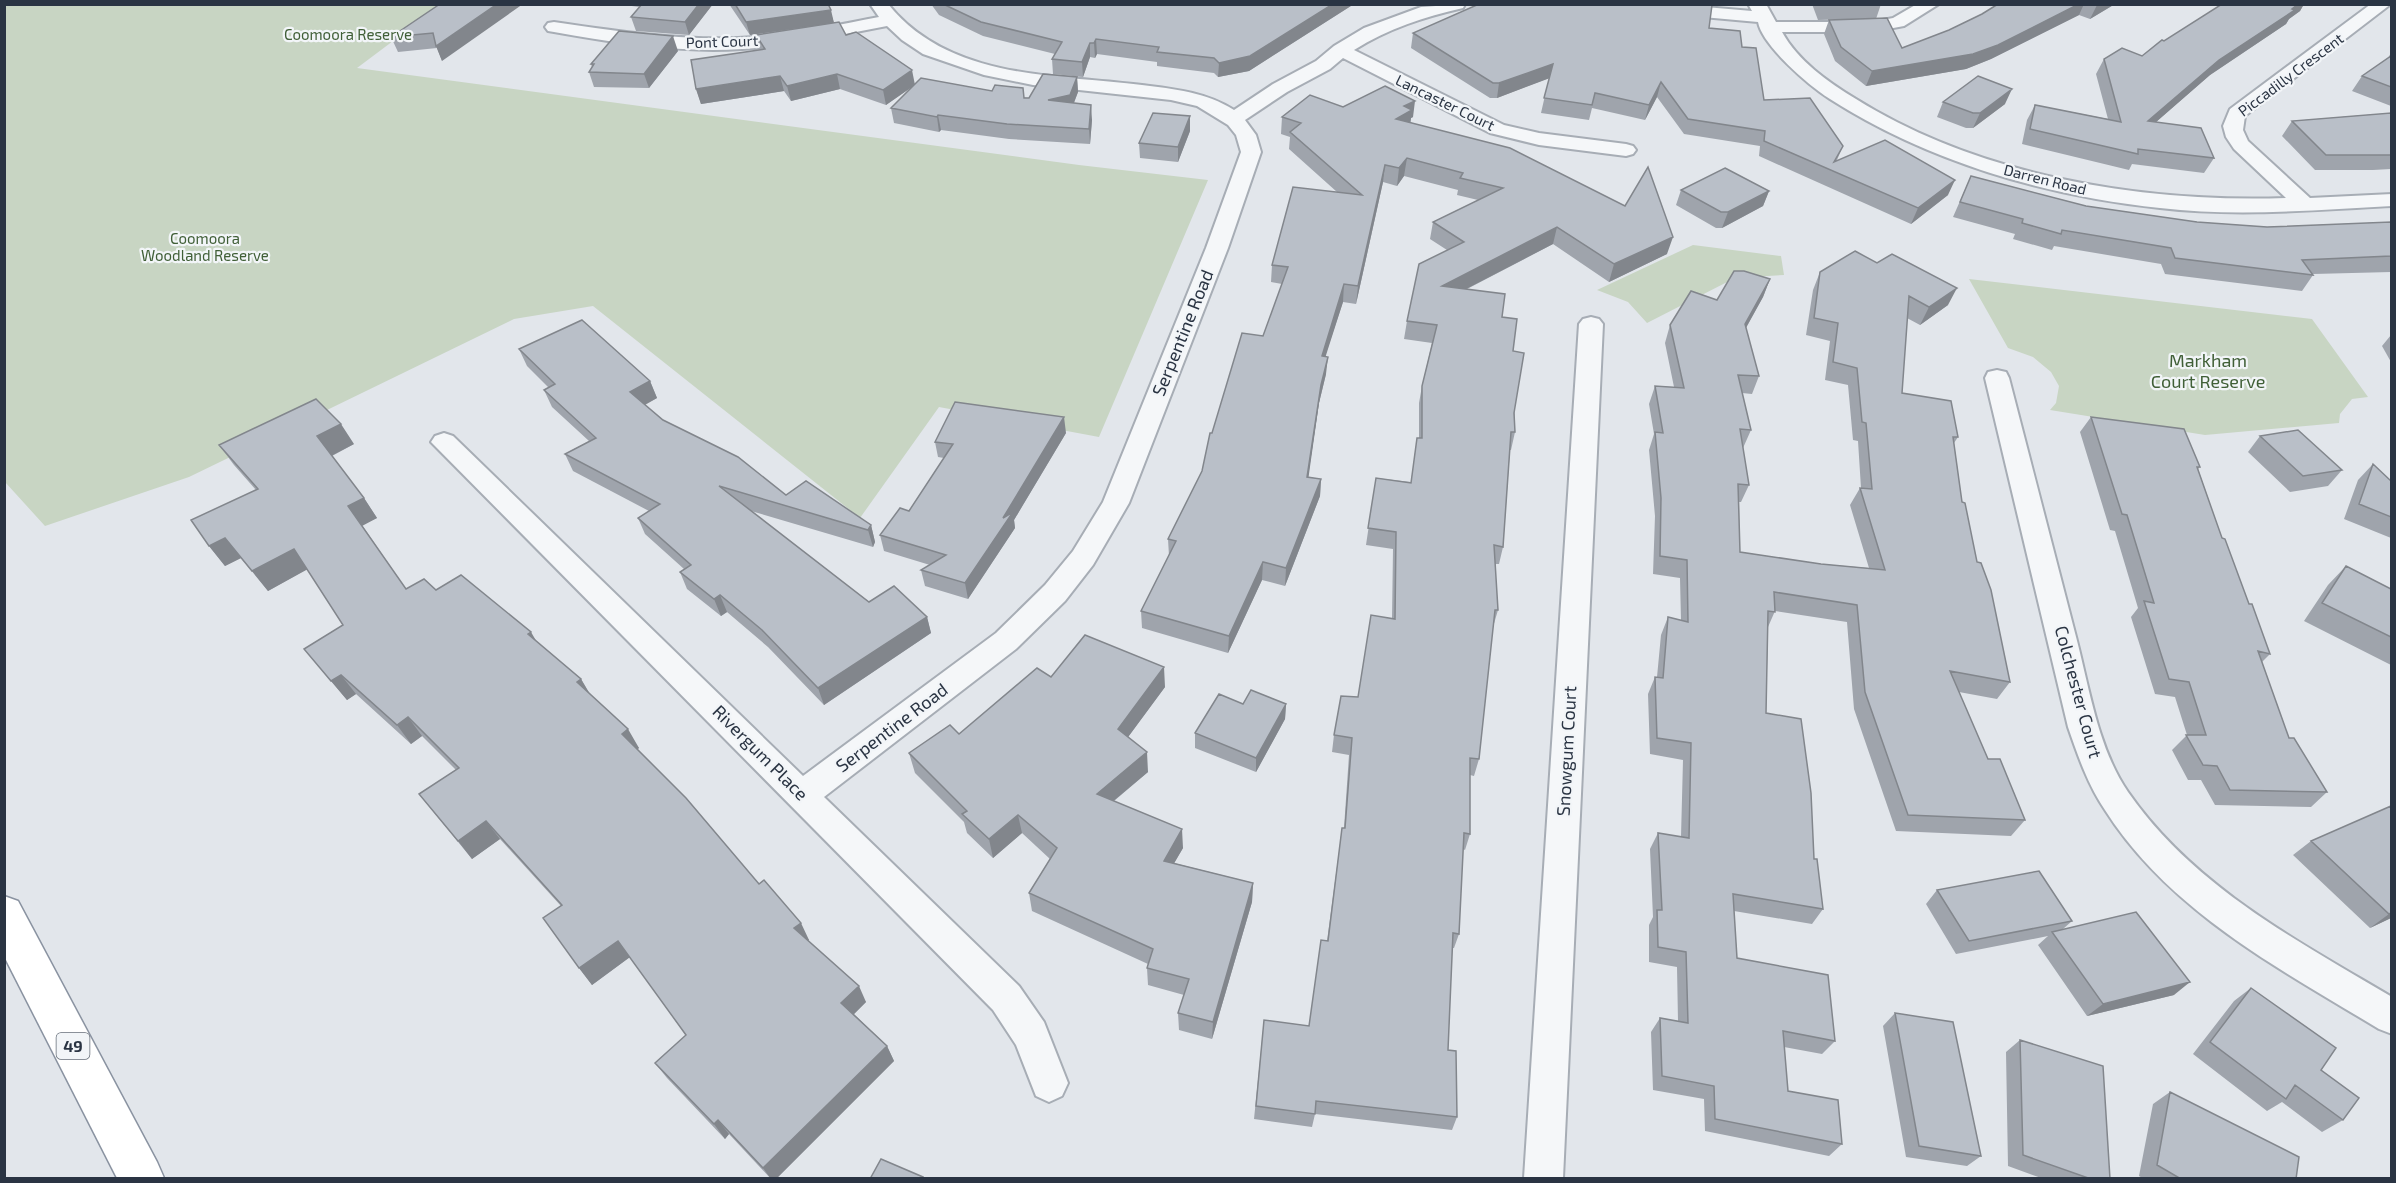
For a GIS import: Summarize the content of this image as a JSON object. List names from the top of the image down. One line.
{"streets":{"highway":["49"],"street":["Pont Court","Piccadilly Crescent","Lancaster Court","Darren Road","Serpentine Road","Colchester Court","Snowgum Court","Rivergum Place"]},"crossings":[["Piccadilly Crescent","Darren Road"],["Serpentine Road","Rivergum Place"]],"parks":["Coomoora Reserve","Coomoora Woodland Reserve","Markham Court Reserve"]}
